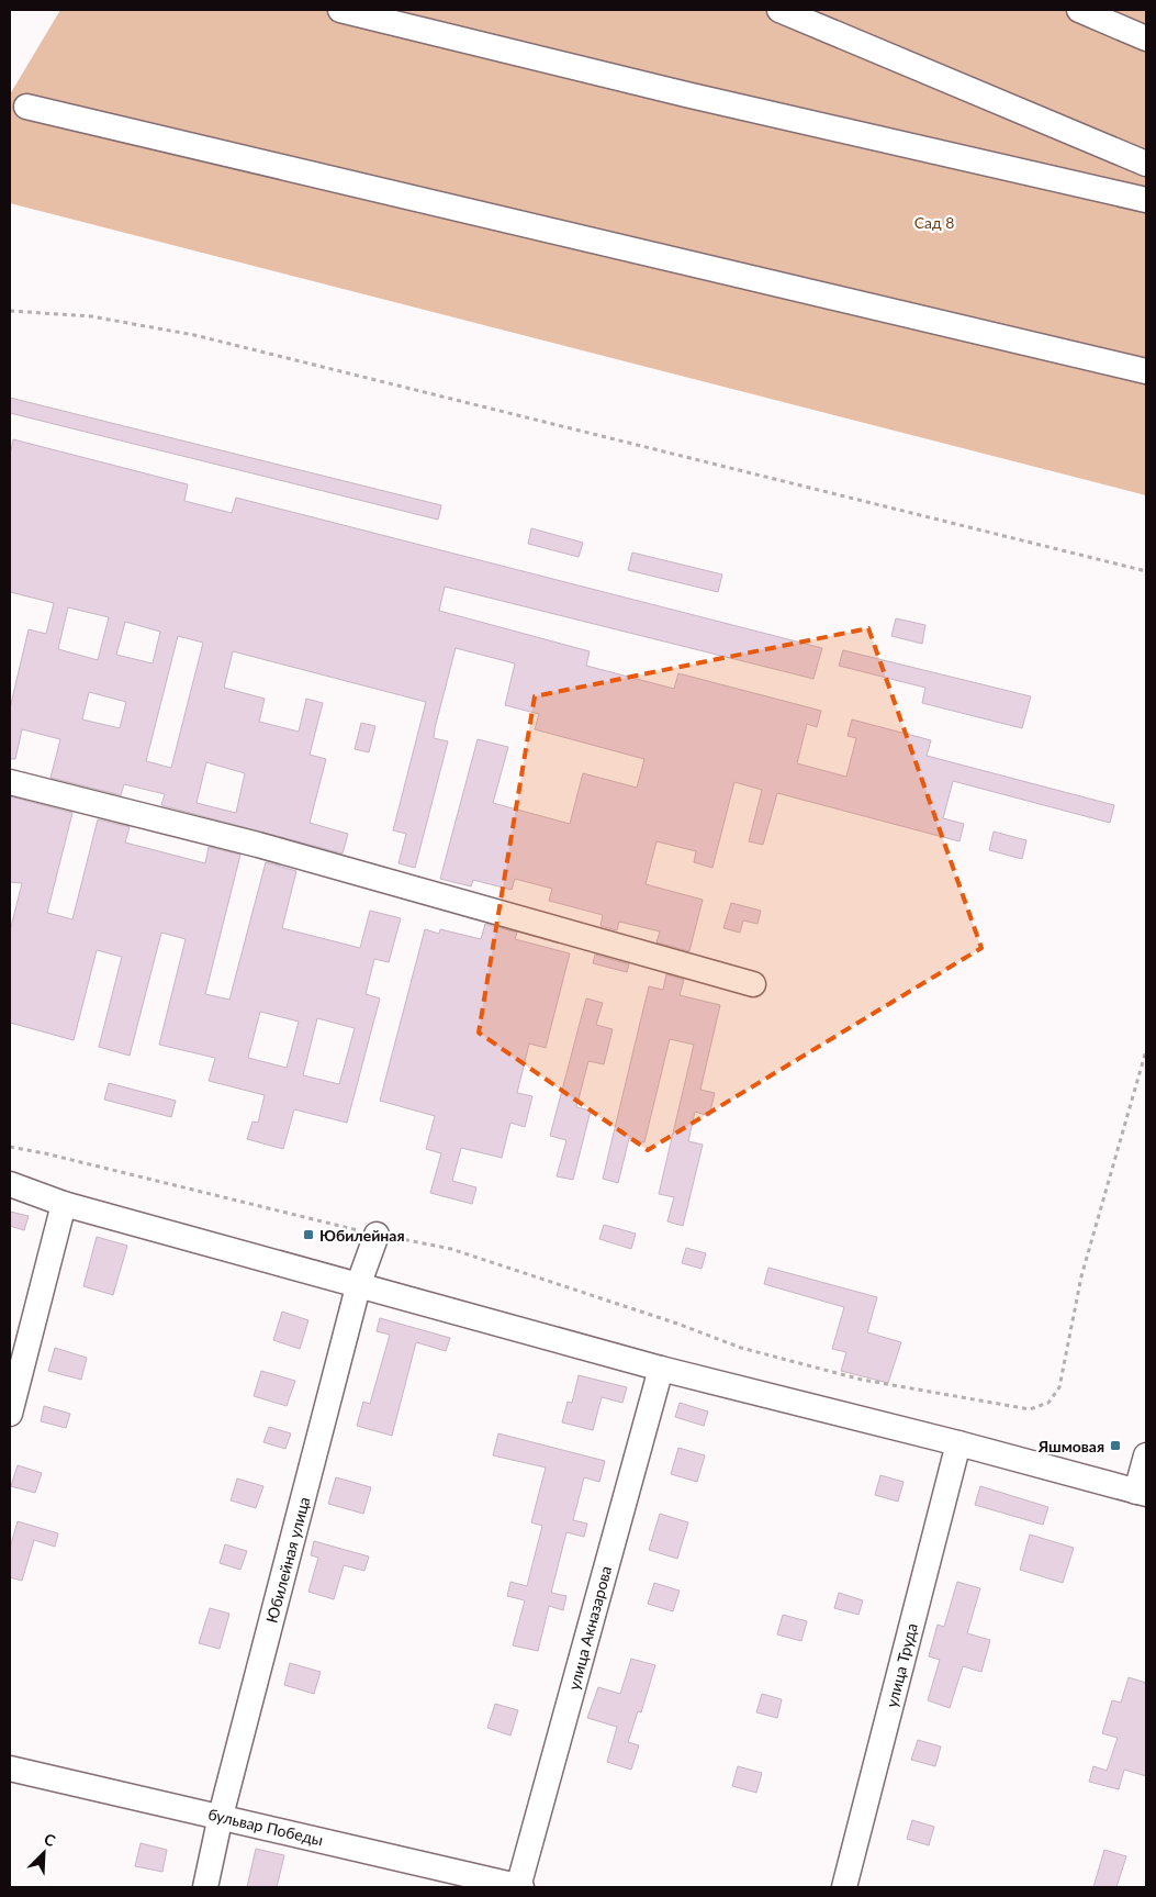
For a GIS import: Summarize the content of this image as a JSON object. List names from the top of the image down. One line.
{"streets":{"street":["Юбилейная улица","улица Акназарова","улица Труда","бульвар Победы"]},"crossings":[["Юбилейная улица","бульвар Победы"],["улица Акназарова","бульвар Победы"]],"parks":["Сад 8"],"places":{"transit":["Юбилейная","Яшмовая"]},"north":"top right"}
